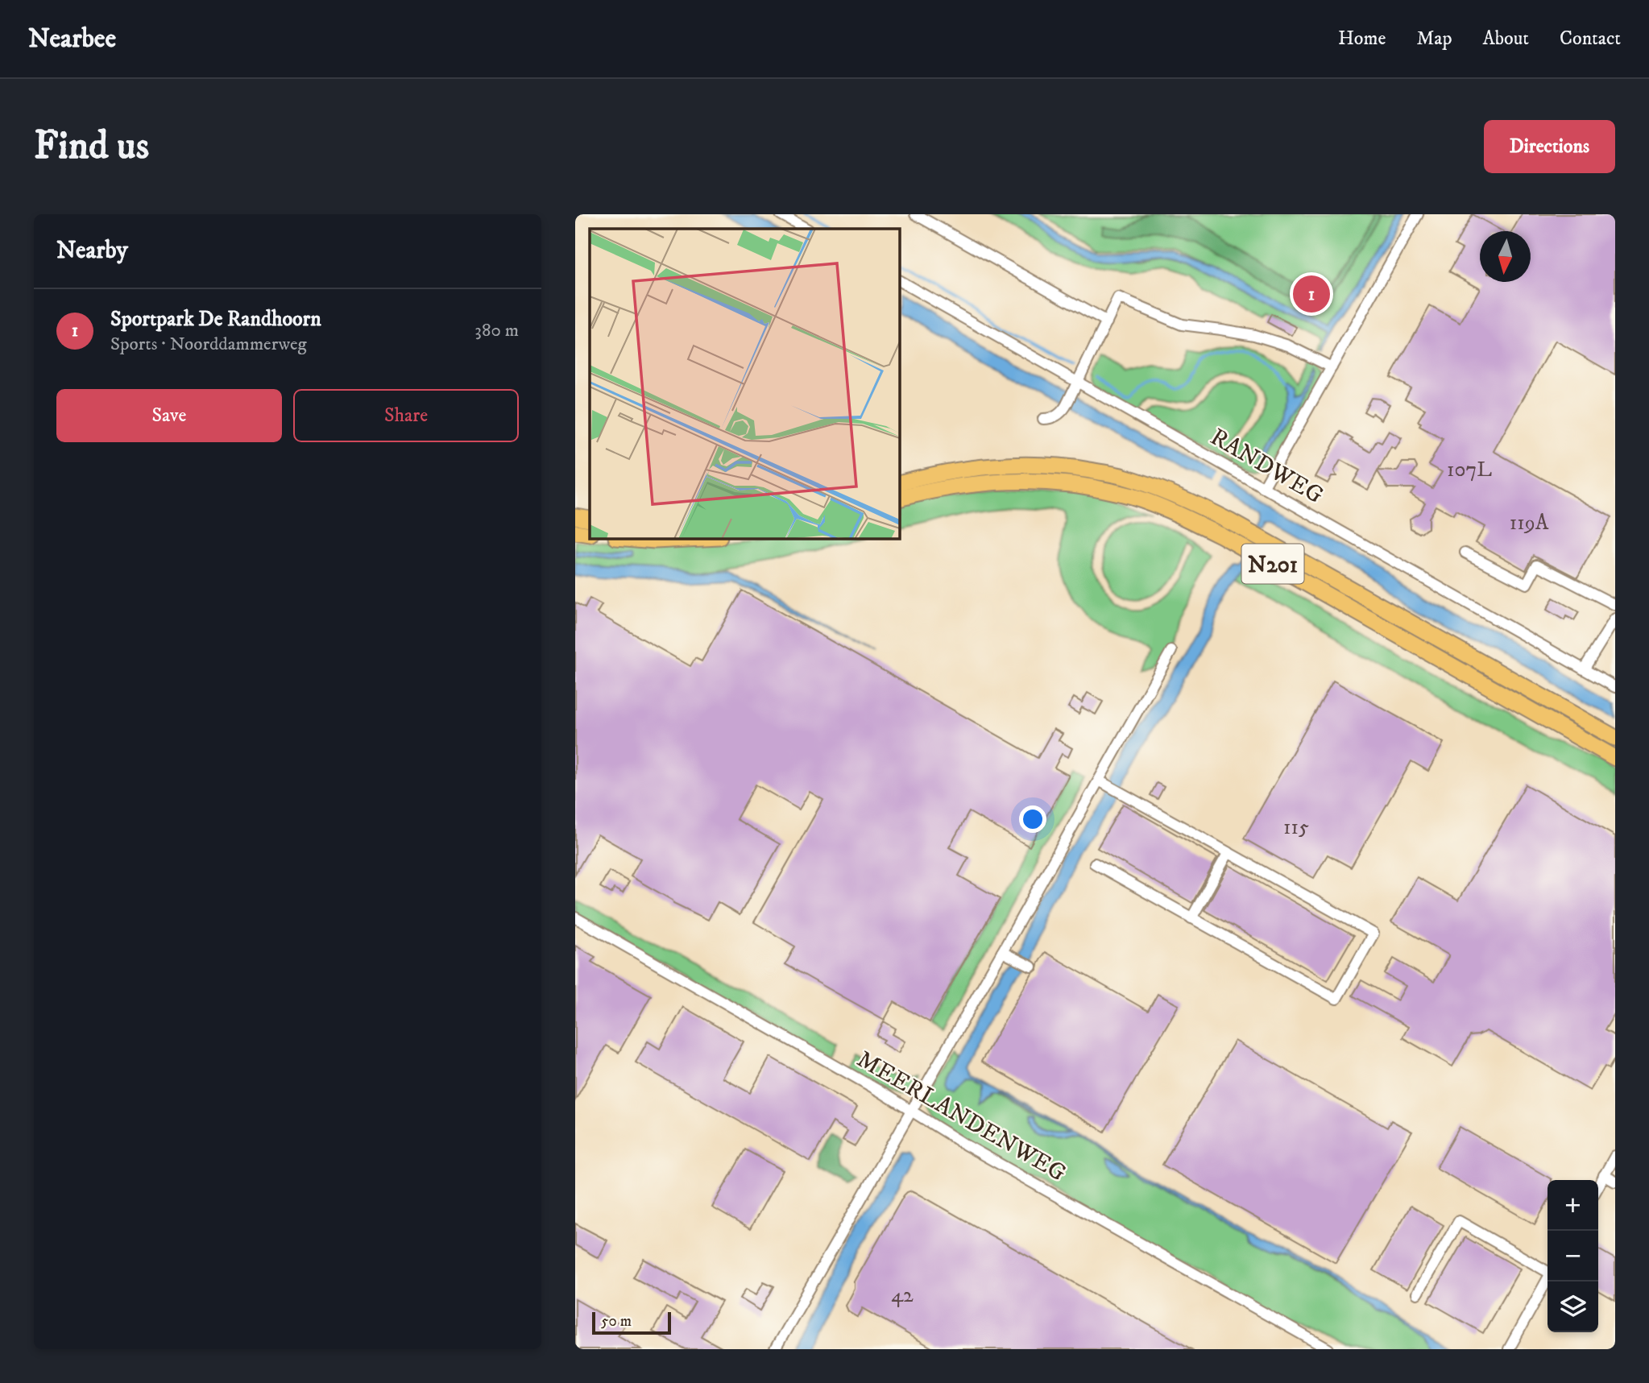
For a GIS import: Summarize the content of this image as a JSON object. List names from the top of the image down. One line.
{"streets":{"highway":["N201"],"street":["RANDWEG","MEERLANDENWEG"]},"house_numbers":["107L","119A","115","42"],"scale_bar":"50 m","north":"bottom","page":{"header":"Nearbee","nav":["Home","Map","About","Contact"],"buttons":["Directions",["Save","Share"]],"title":"Find us","heading":"Nearby","pins":"1","list":[{"mark":"1","name":"Sportpark De Randhoorn","note":"Sports · Noorddammerweg","value":"380 m"}],"map_buttons":["+","−"],"scale":"50 m"}}
